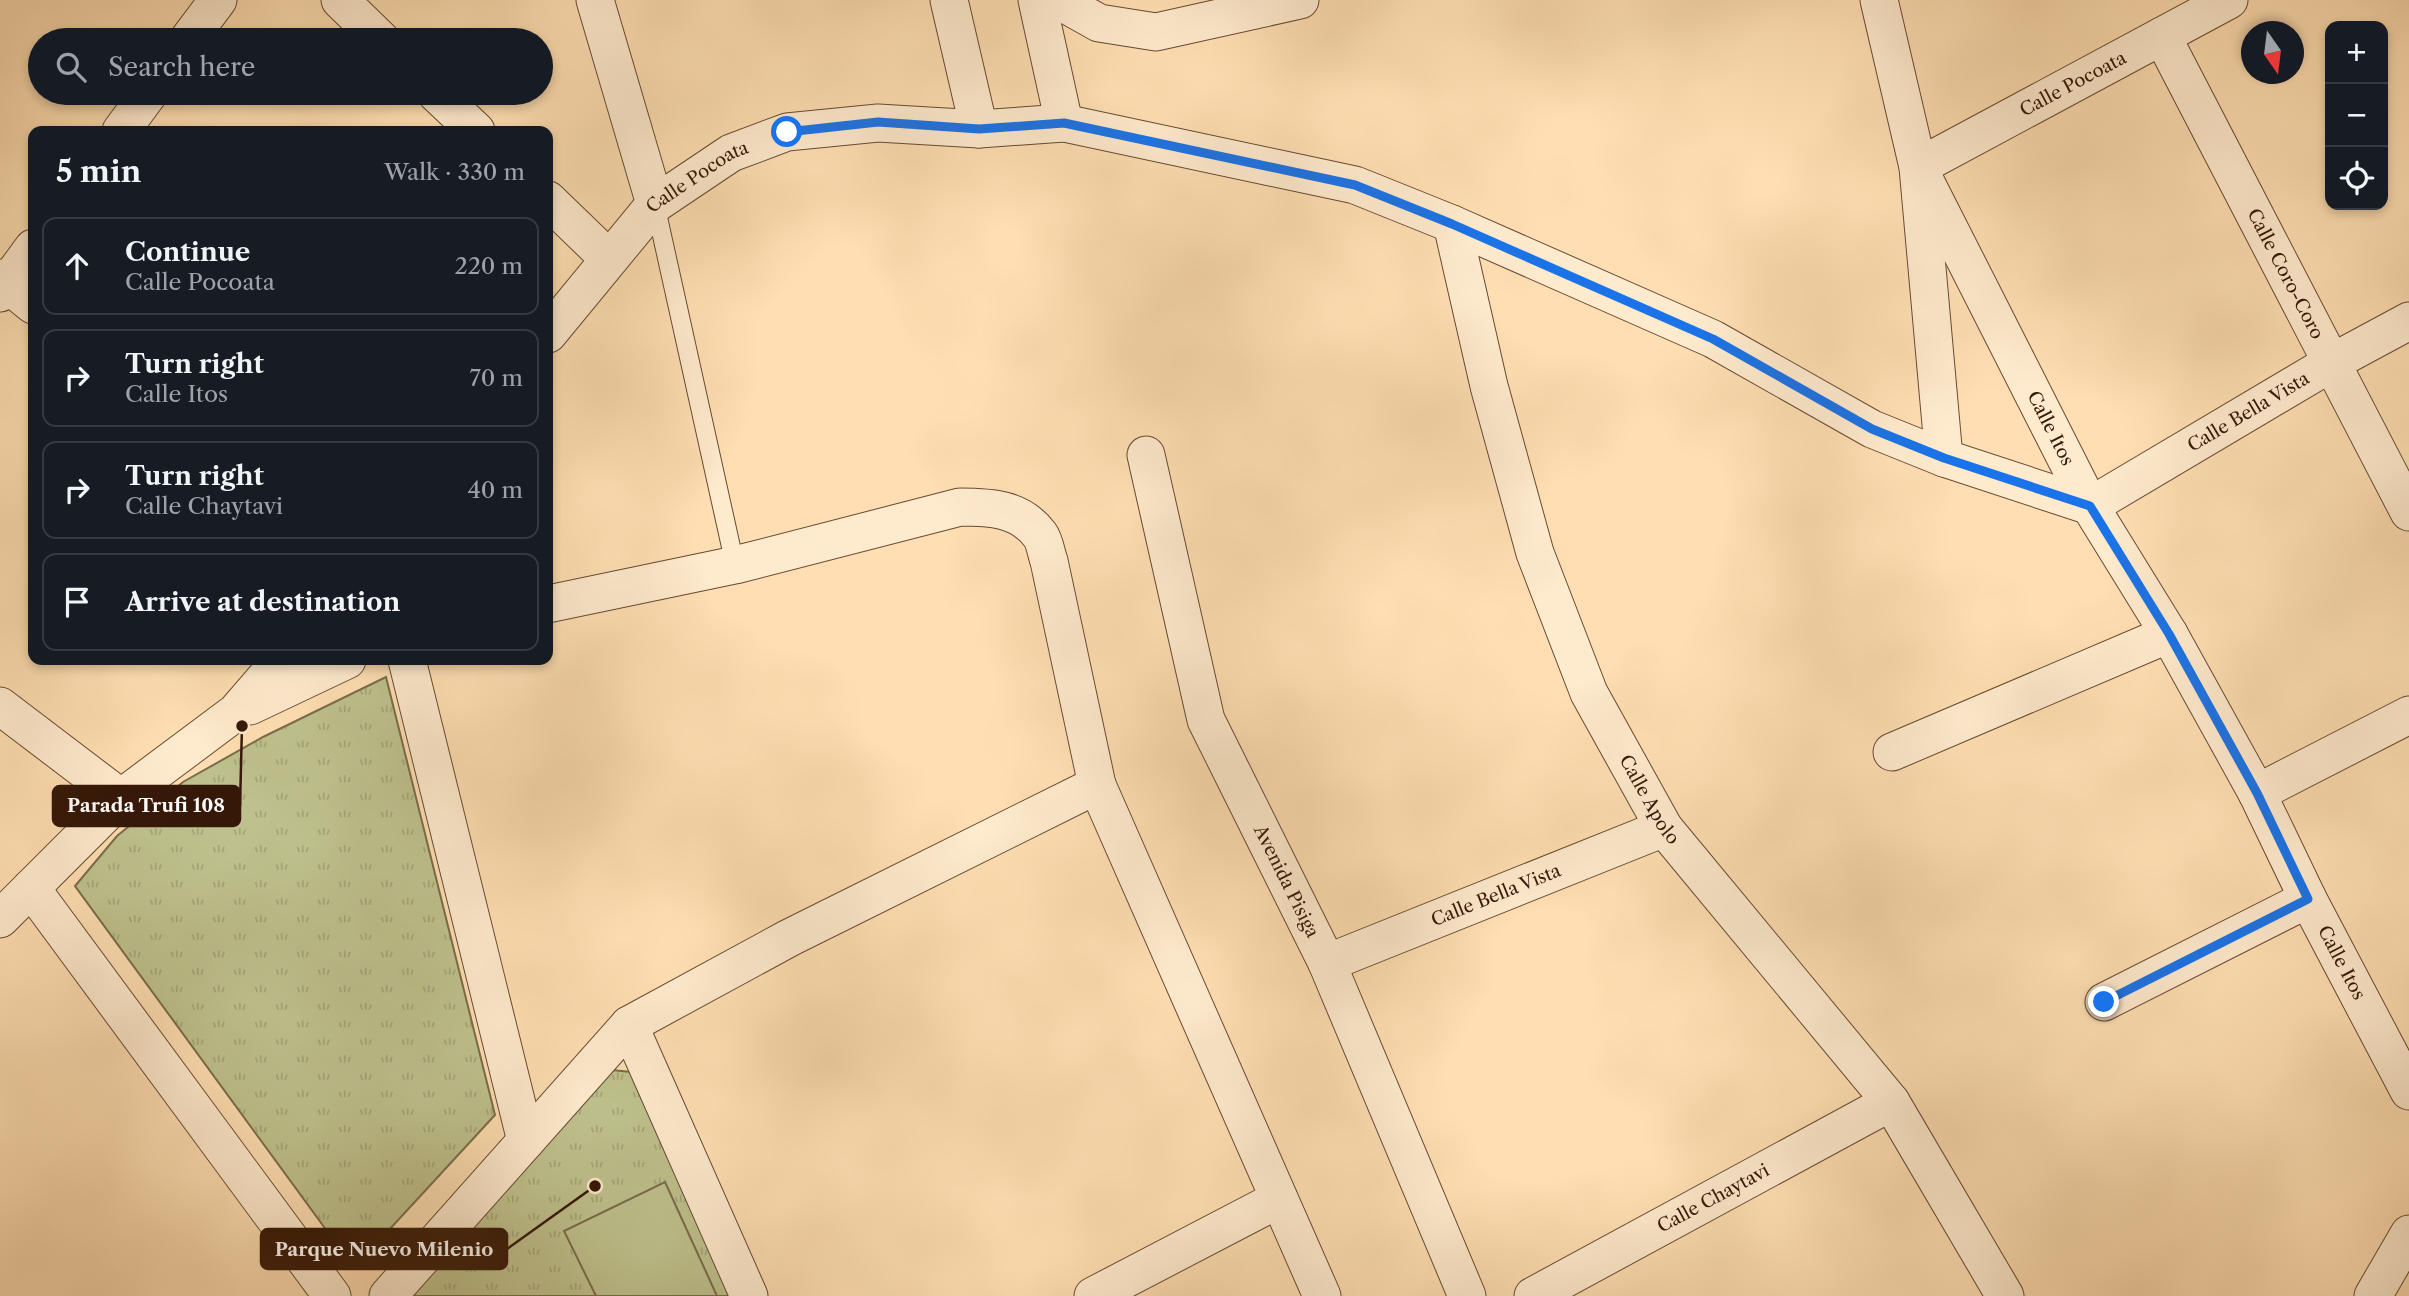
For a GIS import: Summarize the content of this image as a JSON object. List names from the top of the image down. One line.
{"streets":{"street":["Calle Pocoata","Calle Coro-Coro","Calle Bella Vista","Calle Itos","Calle Apolo","Avenida Pisiga","Calle Chaytavi"]},"crossings":[["Calle Pocoata","Calle Coro-Coro"],["Calle Pocoata","Calle Bella Vista"],["Calle Pocoata","Calle Itos"],["Calle Pocoata","Calle Apolo"],["Calle Coro-Coro","Calle Bella Vista"],["Calle Bella Vista","Calle Itos"],["Calle Bella Vista","Calle Apolo"],["Calle Bella Vista","Avenida Pisiga"],["Calle Apolo","Calle Chaytavi"]],"places":["Parada Trufi 108","Parque Nuevo Milenio"],"north":"bottom","page":{"map_buttons":["+","−"],"search":"Search here","heading":["5 min","Walk · 330 m"],"list":[["Continue","Calle Pocoata","220 m"],["Turn right","Calle Itos","70 m"],["Turn right","Calle Chaytavi","40 m"],"Arrive at destination"]}}
